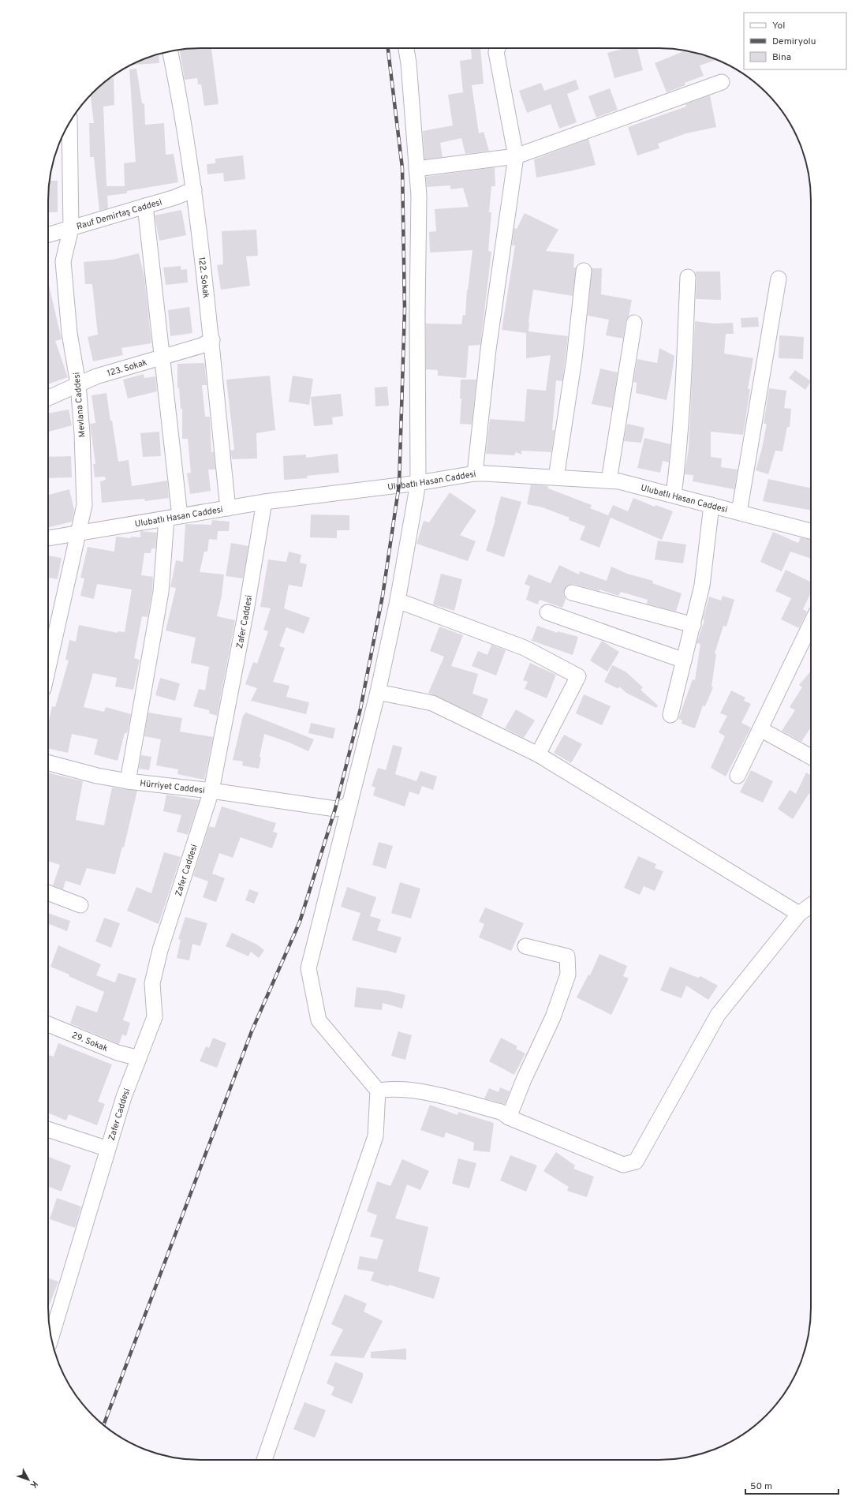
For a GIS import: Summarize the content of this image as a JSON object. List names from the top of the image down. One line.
{"streets":{"street":["Rauf Demirtaş Caddesi","122. Sokak","123. Sokak","Mevlana Caddesi","Ulubatlı Hasan Caddesi","Zafer Caddesi","Hürriyet Caddesi","29. Sokak"]},"crossings":[["Rauf Demirtaş Caddesi","122. Sokak"],["Rauf Demirtaş Caddesi","Mevlana Caddesi"],["122. Sokak","123. Sokak"],["122. Sokak","Ulubatlı Hasan Caddesi"],["123. Sokak","Mevlana Caddesi"],["Mevlana Caddesi","Ulubatlı Hasan Caddesi"],["Ulubatlı Hasan Caddesi","Zafer Caddesi"],["Zafer Caddesi","Hürriyet Caddesi"],["Zafer Caddesi","29. Sokak"]],"legend":["Yol","Demiryolu","Bina"],"scale_bar":"50 m","north":"bottom right"}
